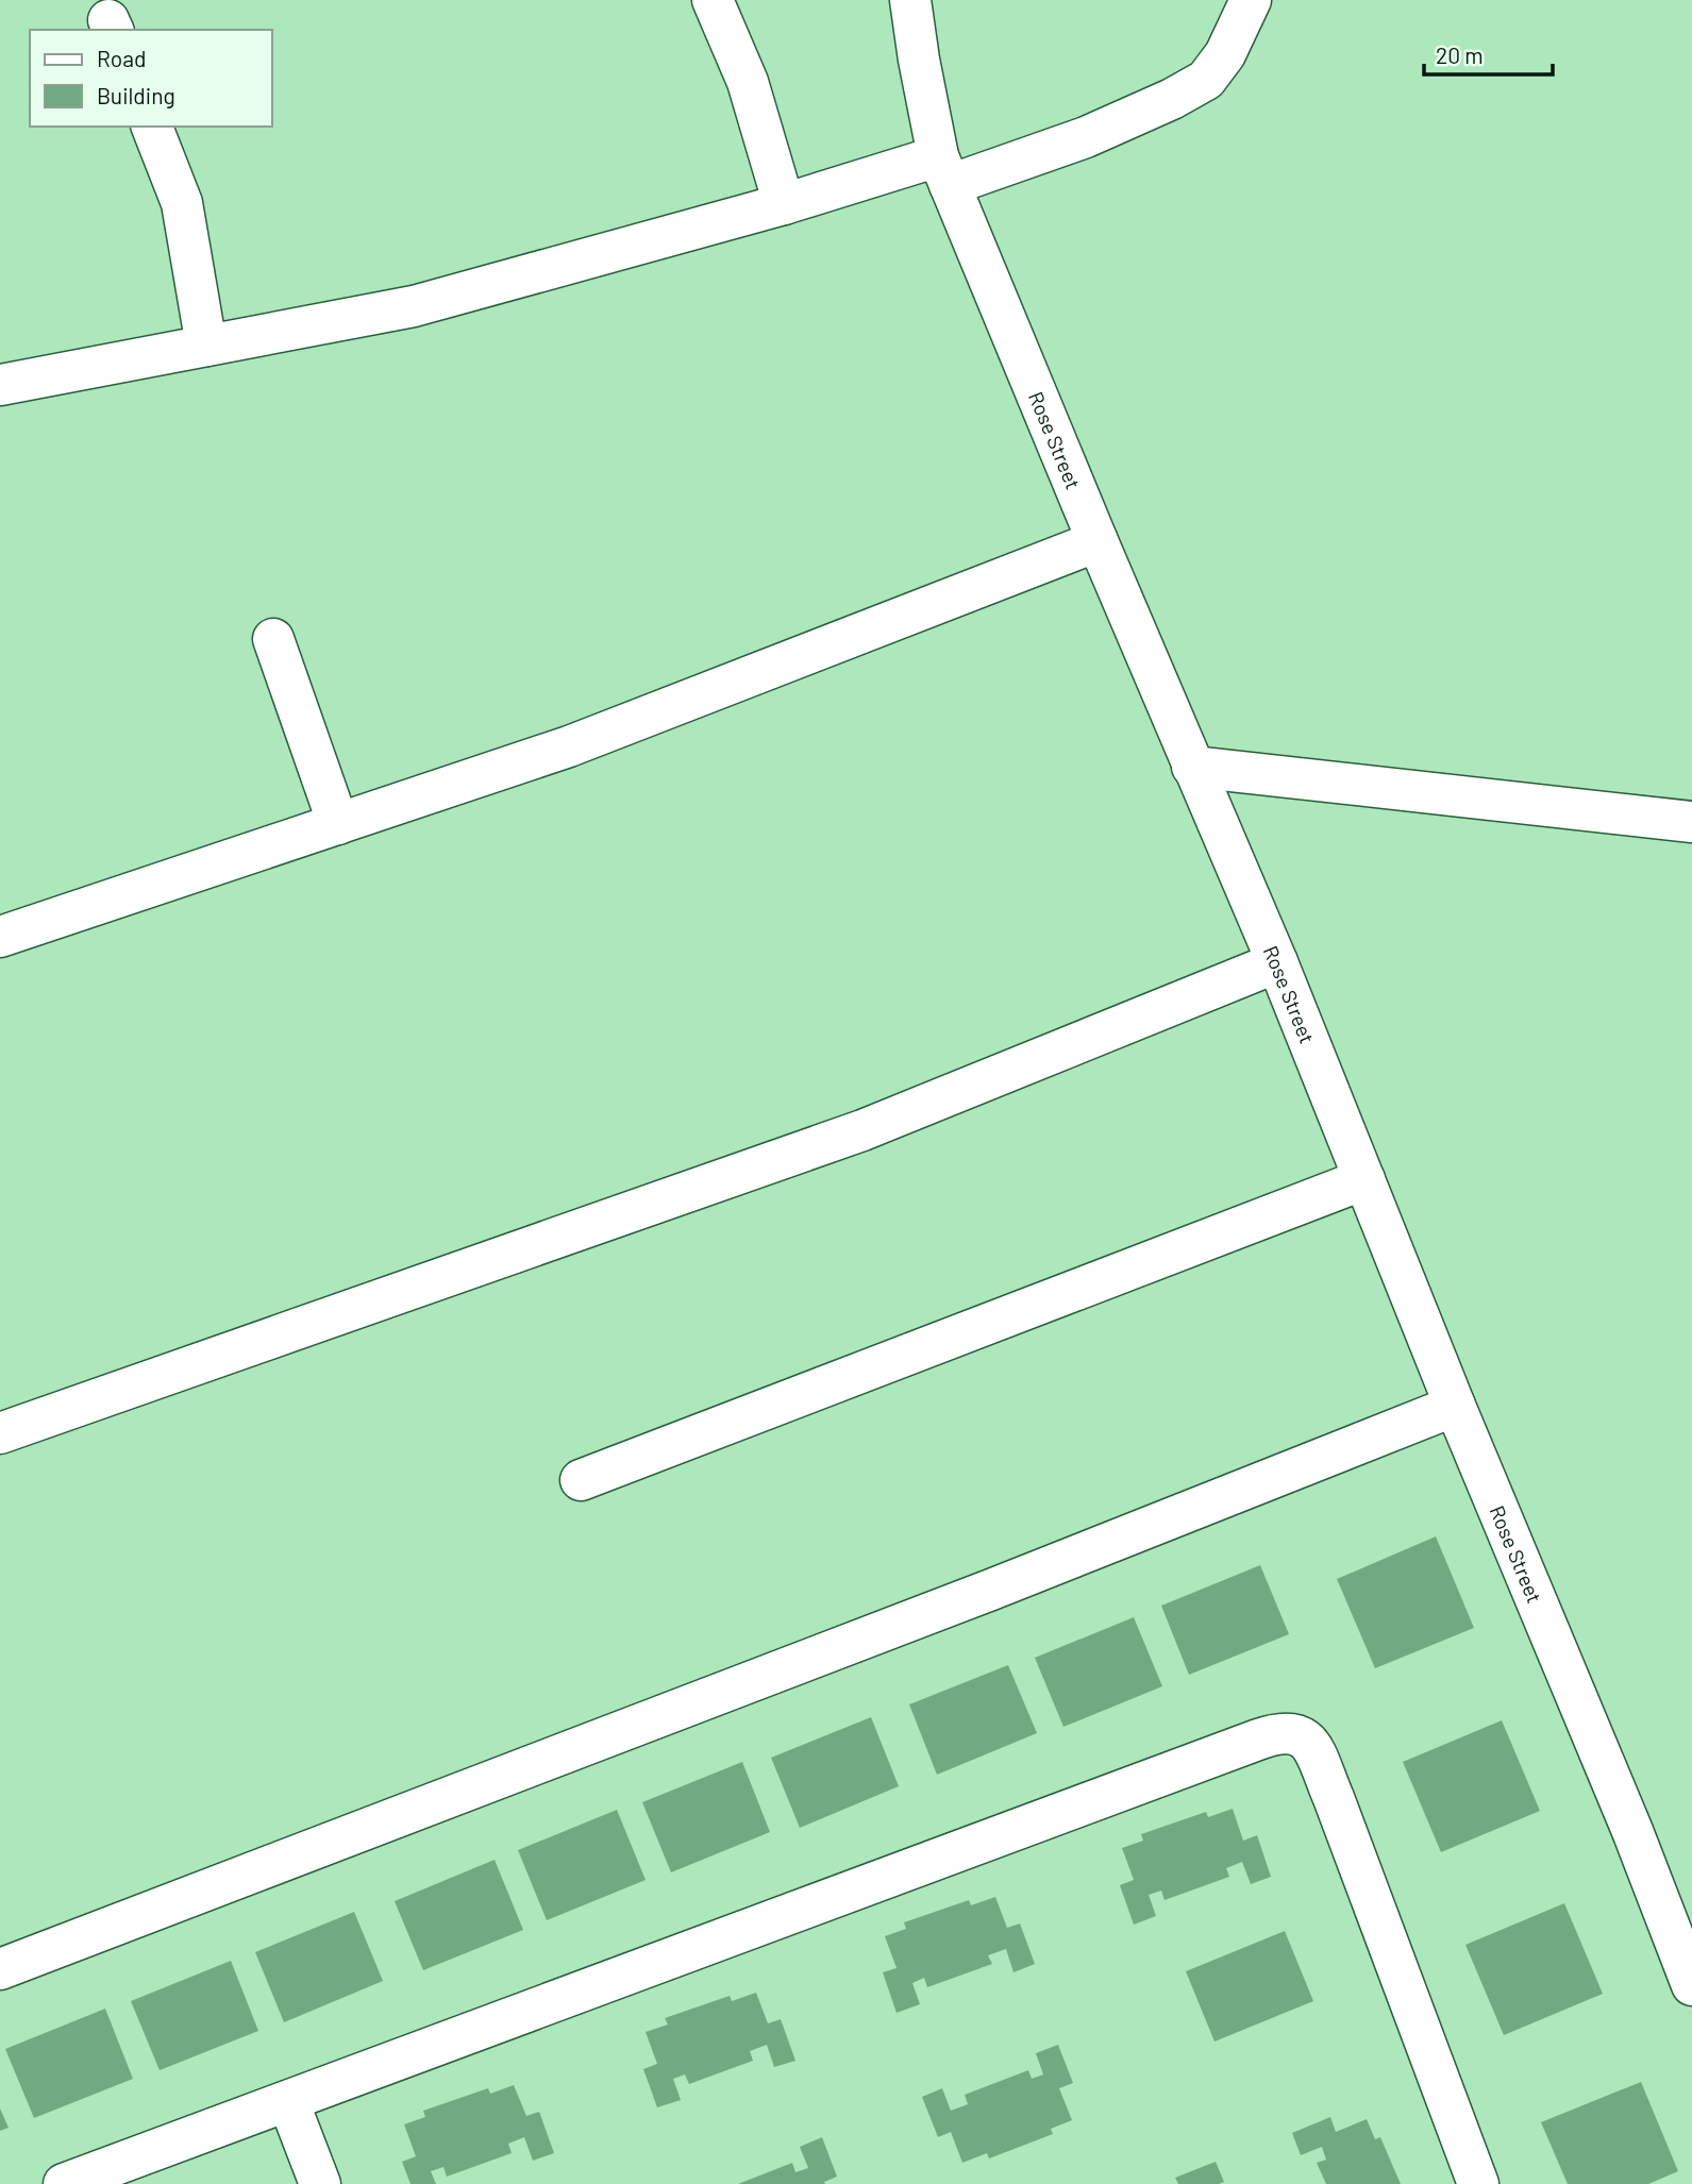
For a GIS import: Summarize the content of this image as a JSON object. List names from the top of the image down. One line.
{"streets":{"street":["Rose Street"]},"legend":["Road","Building"],"scale_bar":"20 m"}
